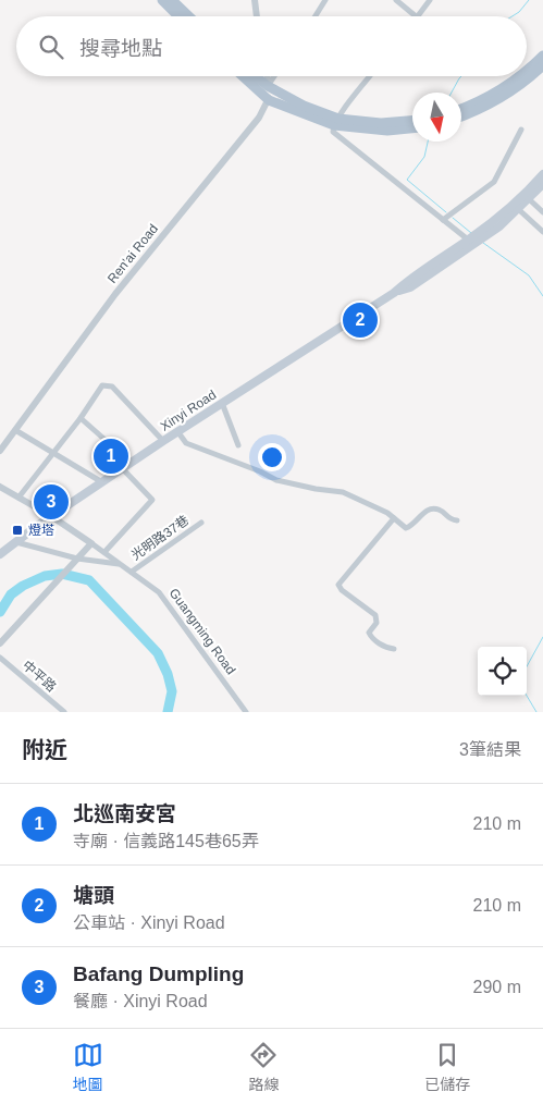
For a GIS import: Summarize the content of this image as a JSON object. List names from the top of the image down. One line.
{"streets":{"main road":["Xinyi Road"],"street":["Ren'ai Road","光明路37巷","Guangming Road","中平路"]},"crossings":[["Xinyi Road","Guangming Road"],["光明路37巷","Guangming Road"]],"places":{"transit":["燈塔"]},"north":"bottom","page":{"search":"搜尋地點","pins":["2","1","3"],"heading":["附近","3筆結果"],"list":[{"mark":"1","name":"北巡南安宮","note":"寺廟 · 信義路145巷65弄","value":"210 m"},{"mark":"2","name":"塘頭","note":"公車站 · Xinyi Road","value":"210 m"},{"mark":"3","name":"Bafang Dumpling","note":"餐廳 · Xinyi Road","value":"290 m"}],"nav":["地圖","路線","已儲存"]}}
